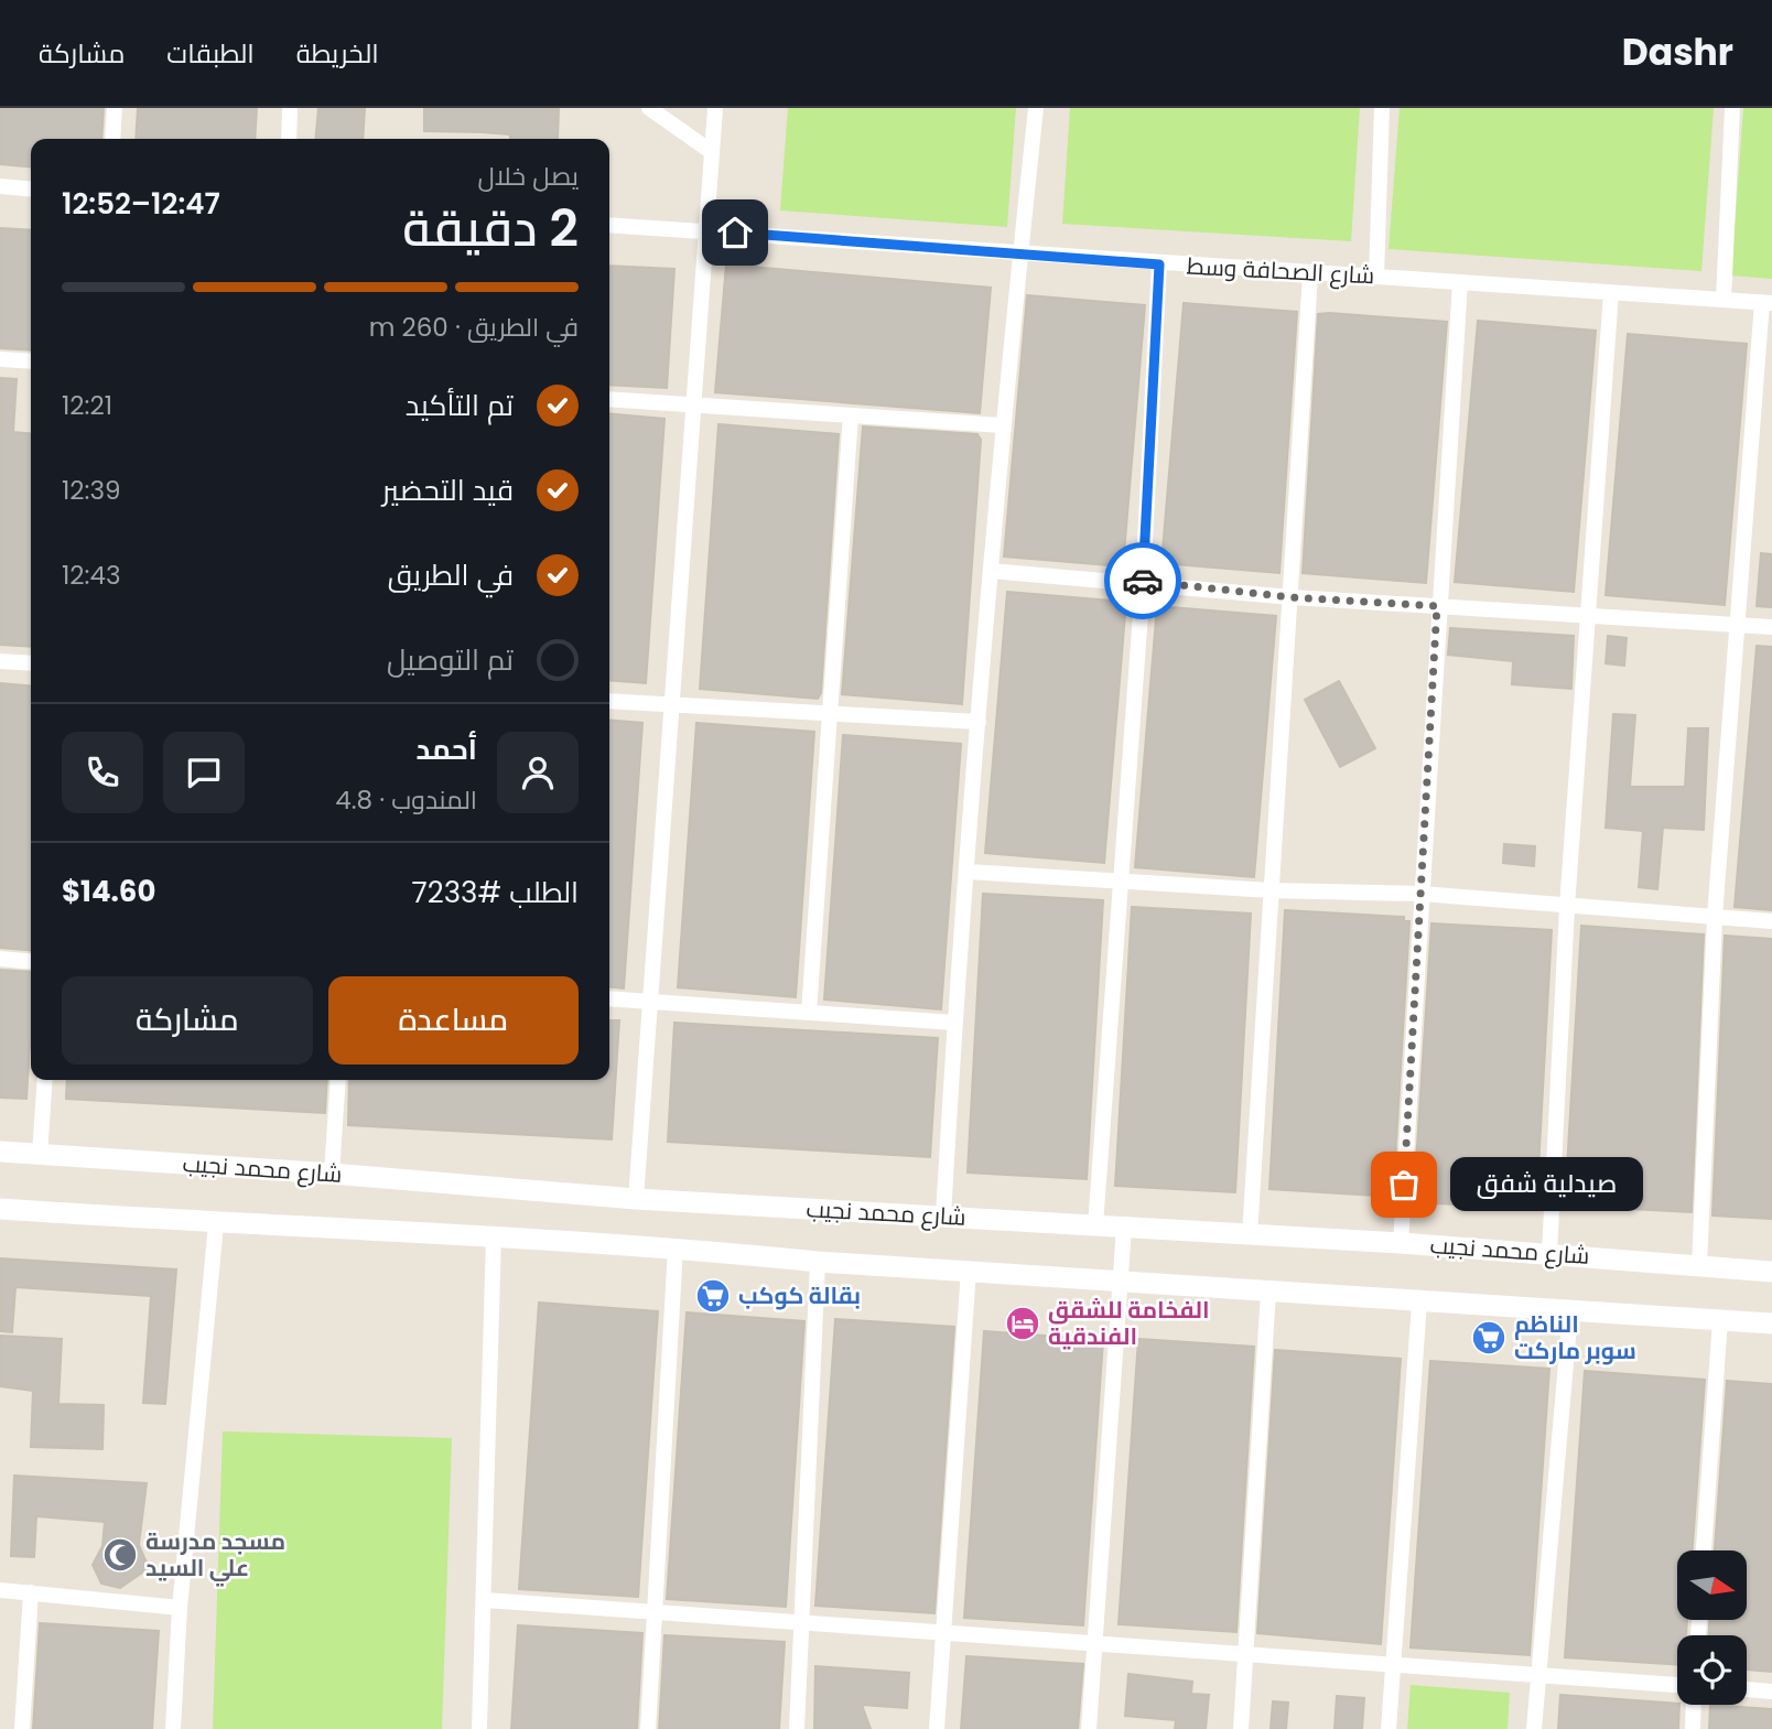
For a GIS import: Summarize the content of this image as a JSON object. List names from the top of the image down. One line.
{"streets":{"main road":["شارع محمد نجيب"],"street":["شارع الصحافة وسط"]},"places":{"other":["صيدلية شفق"],"supermarket":["بقالة كوكب","الناظم سوبر ماركت"],"hotel":["الفخامة للشقق الفندقية"],"mosque":["مسجد مدرسة علي السيد"]},"north":"right","page":{"header":"Dashr","nav":["الخريطة","الطبقات","مشاركة"],"heading":["2 دقيقة","يصل خلال","12:47–12:52"],"panel":["أحمد","المندوب · 4.8","الطلب #7233","$14.60"],"bar":"في الطريق · 260 m","list":[["تم التأكيد","12:21"],["قيد التحضير","12:39"],["في الطريق","12:43"],"تم التوصيل"],"buttons":["مساعدة","مشاركة"],"bubble":"صيدلية شفق"}}
